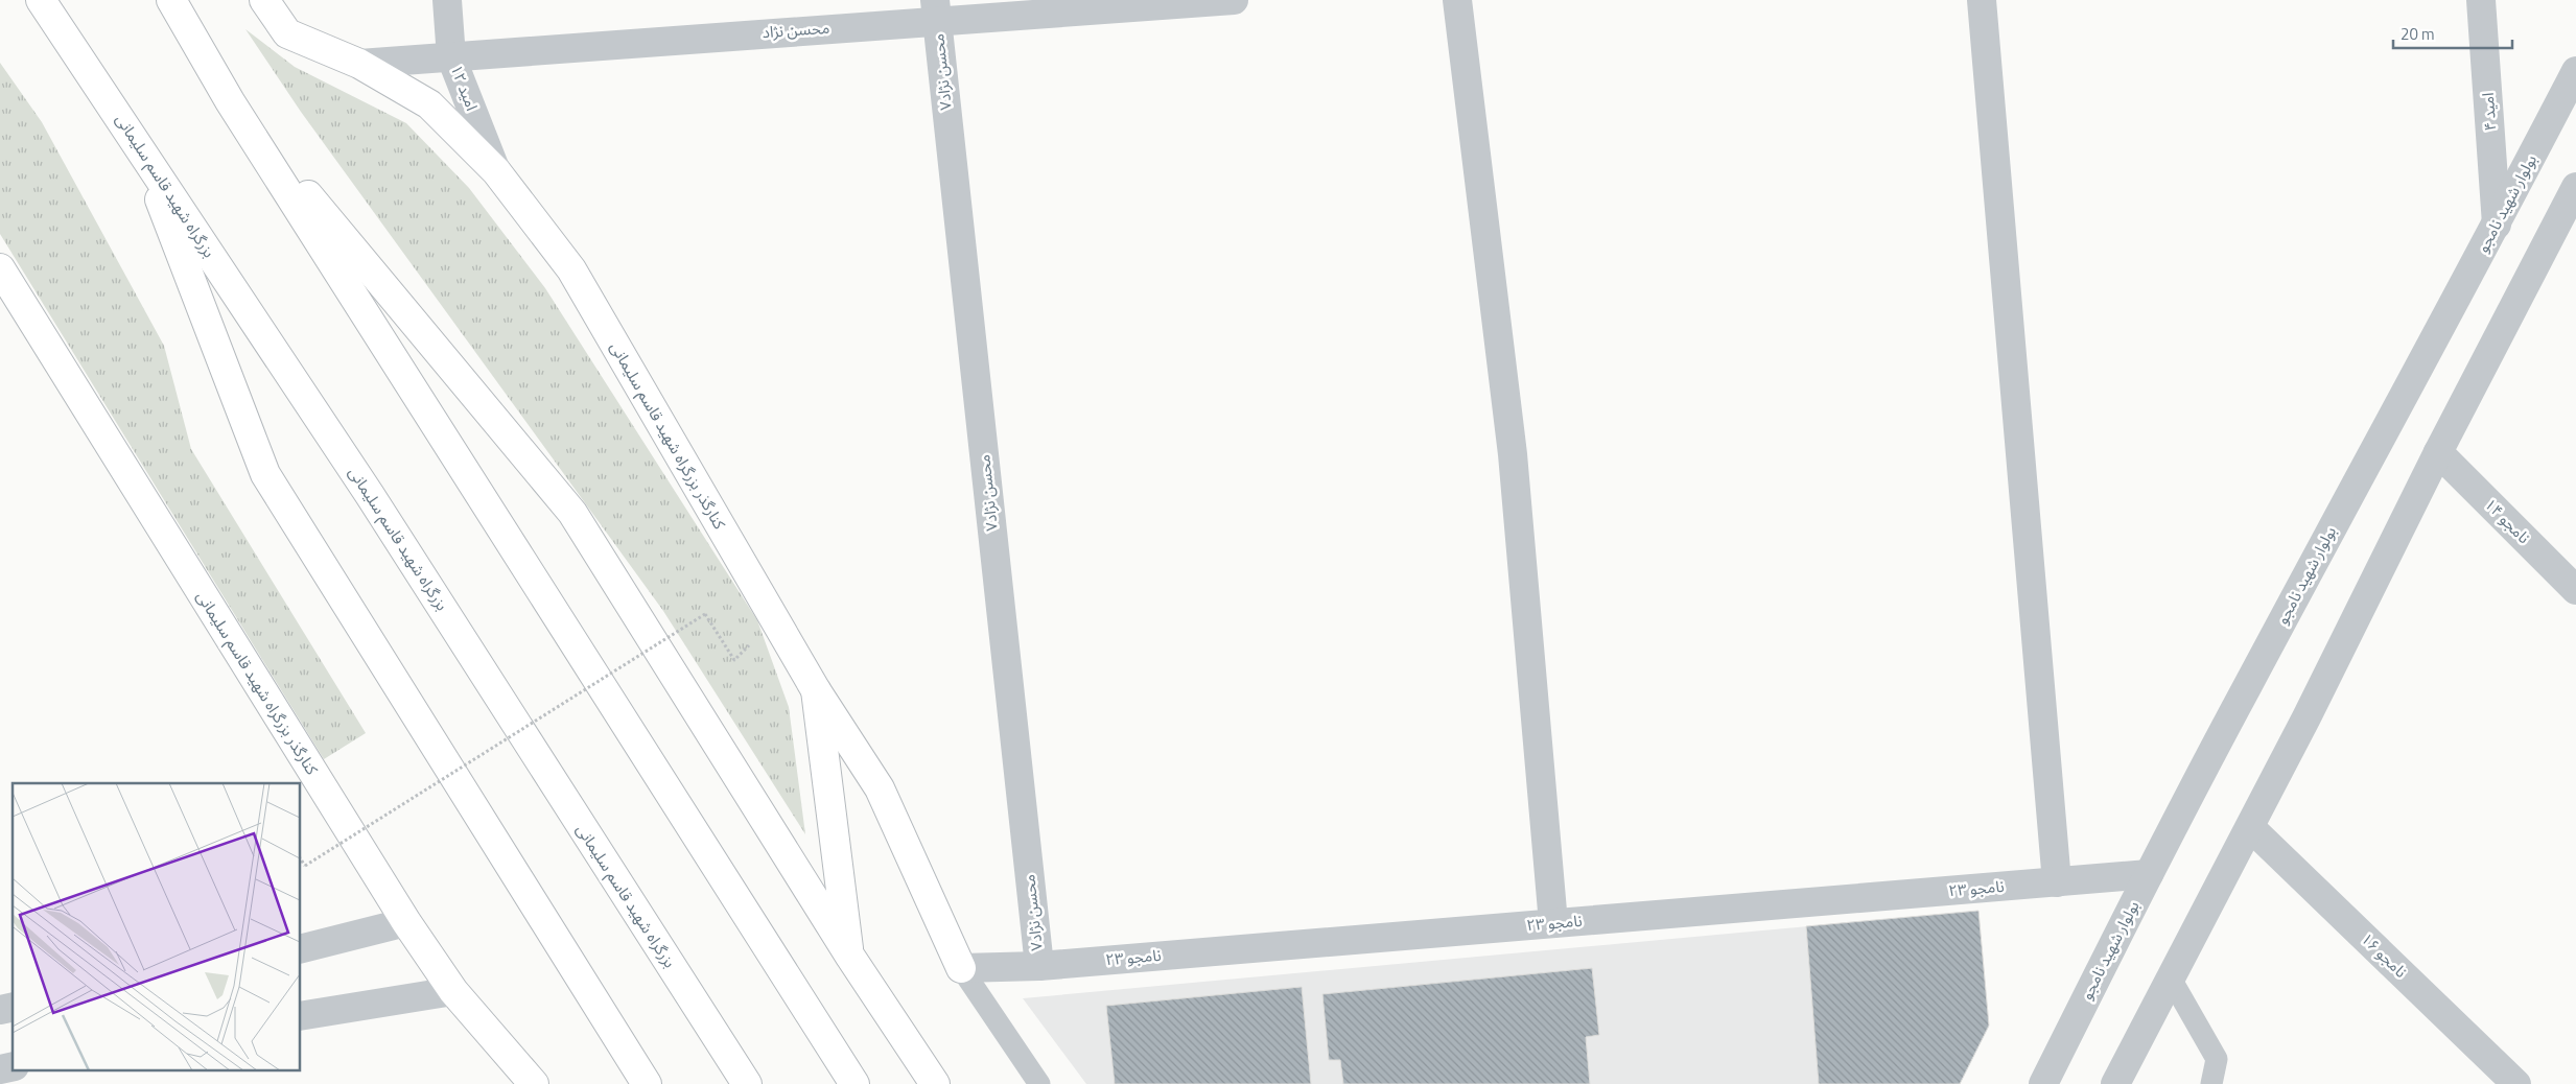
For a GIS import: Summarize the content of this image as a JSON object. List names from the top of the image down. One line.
{"streets":{"main road":["بزرگراه شهید قاسم سلیمانی","کنارگذر بزرگراه شهید قاسم سلیمانی"],"street":["محسن نژاد","محسن نژاد۷","امید ۱۲","امید ۴","بولوار شهید نامجو","نامجو ۱۴","نامجو ۲۳","نامجو ۱۶"]},"crossings":[["محسن نژاد","محسن نژاد۷"],["محسن نژاد","امید ۱۲"],["محسن نژاد","کنارگذر بزرگراه شهید قاسم سلیمانی"],["محسن نژاد۷","نامجو ۲۳"],["امید ۱۲","کنارگذر بزرگراه شهید قاسم سلیمانی"],["امید ۴","بولوار شهید نامجو"],["بولوار شهید نامجو","نامجو ۲۳"],["کنارگذر بزرگراه شهید قاسم سلیمانی","نامجو ۲۳"]],"scale_bar":"20 m"}
